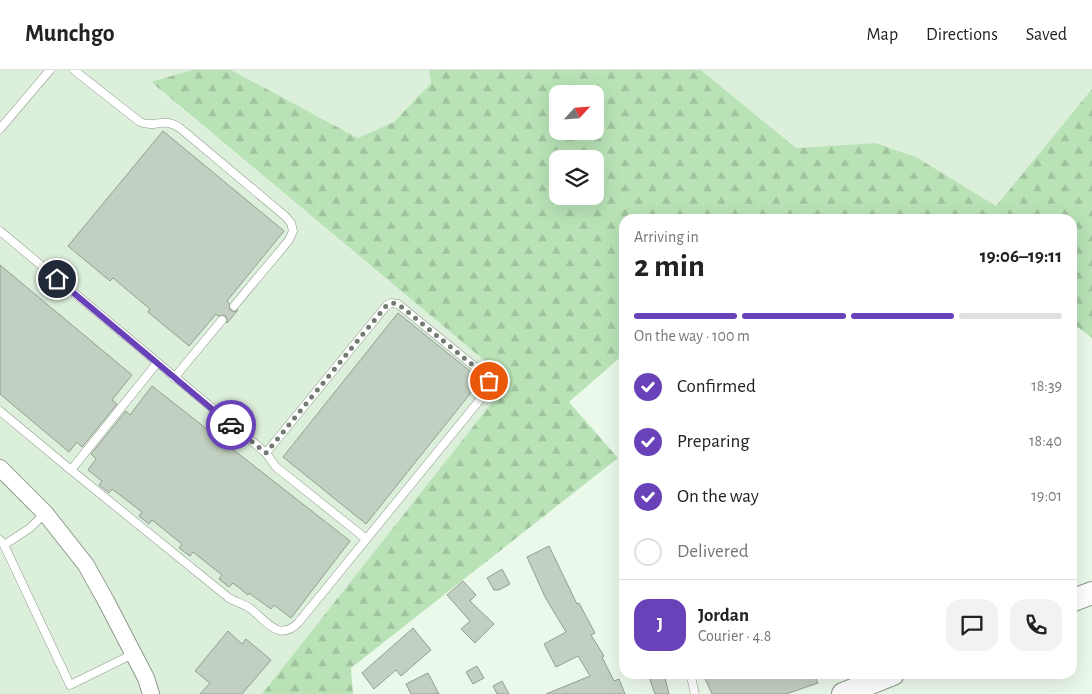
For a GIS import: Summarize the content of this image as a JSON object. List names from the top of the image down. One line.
{"north":"top right","page":{"header":"Munchgo","nav":["Map","Directions","Saved"],"heading":["2 min","Arriving in","19:06–19:11"],"panel":["Jordan","Courier · 4.8"],"bar":"On the way · 100 m","list":[["Confirmed","18:39"],["Preparing","18:40"],["On the way","19:01"],"Delivered"],"round":"J"}}
